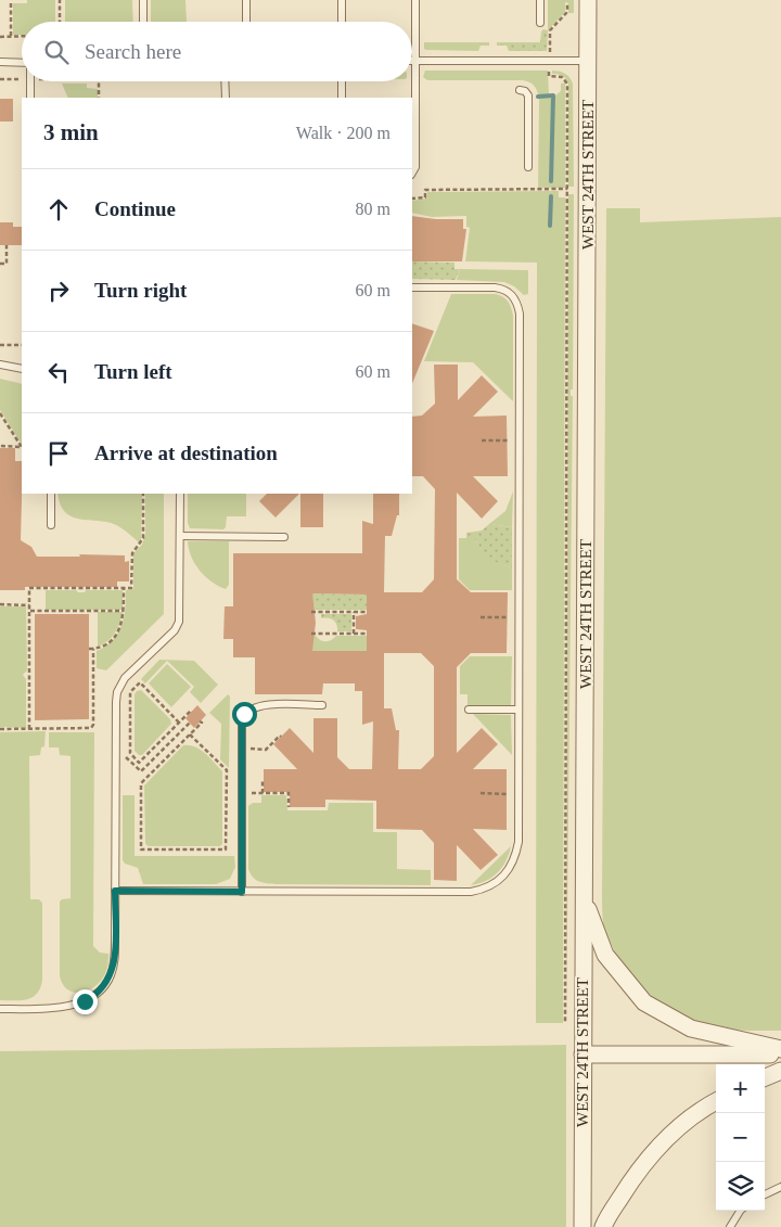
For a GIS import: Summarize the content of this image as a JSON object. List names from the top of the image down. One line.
{"streets":{"street":["WEST 24TH STREET"]},"page":{"search":"Search here","heading":["3 min","Walk · 200 m"],"list":[["Continue","80 m"],["Turn right","60 m"],["Turn left","60 m"],"Arrive at destination"],"map_buttons":["+","−"]}}
